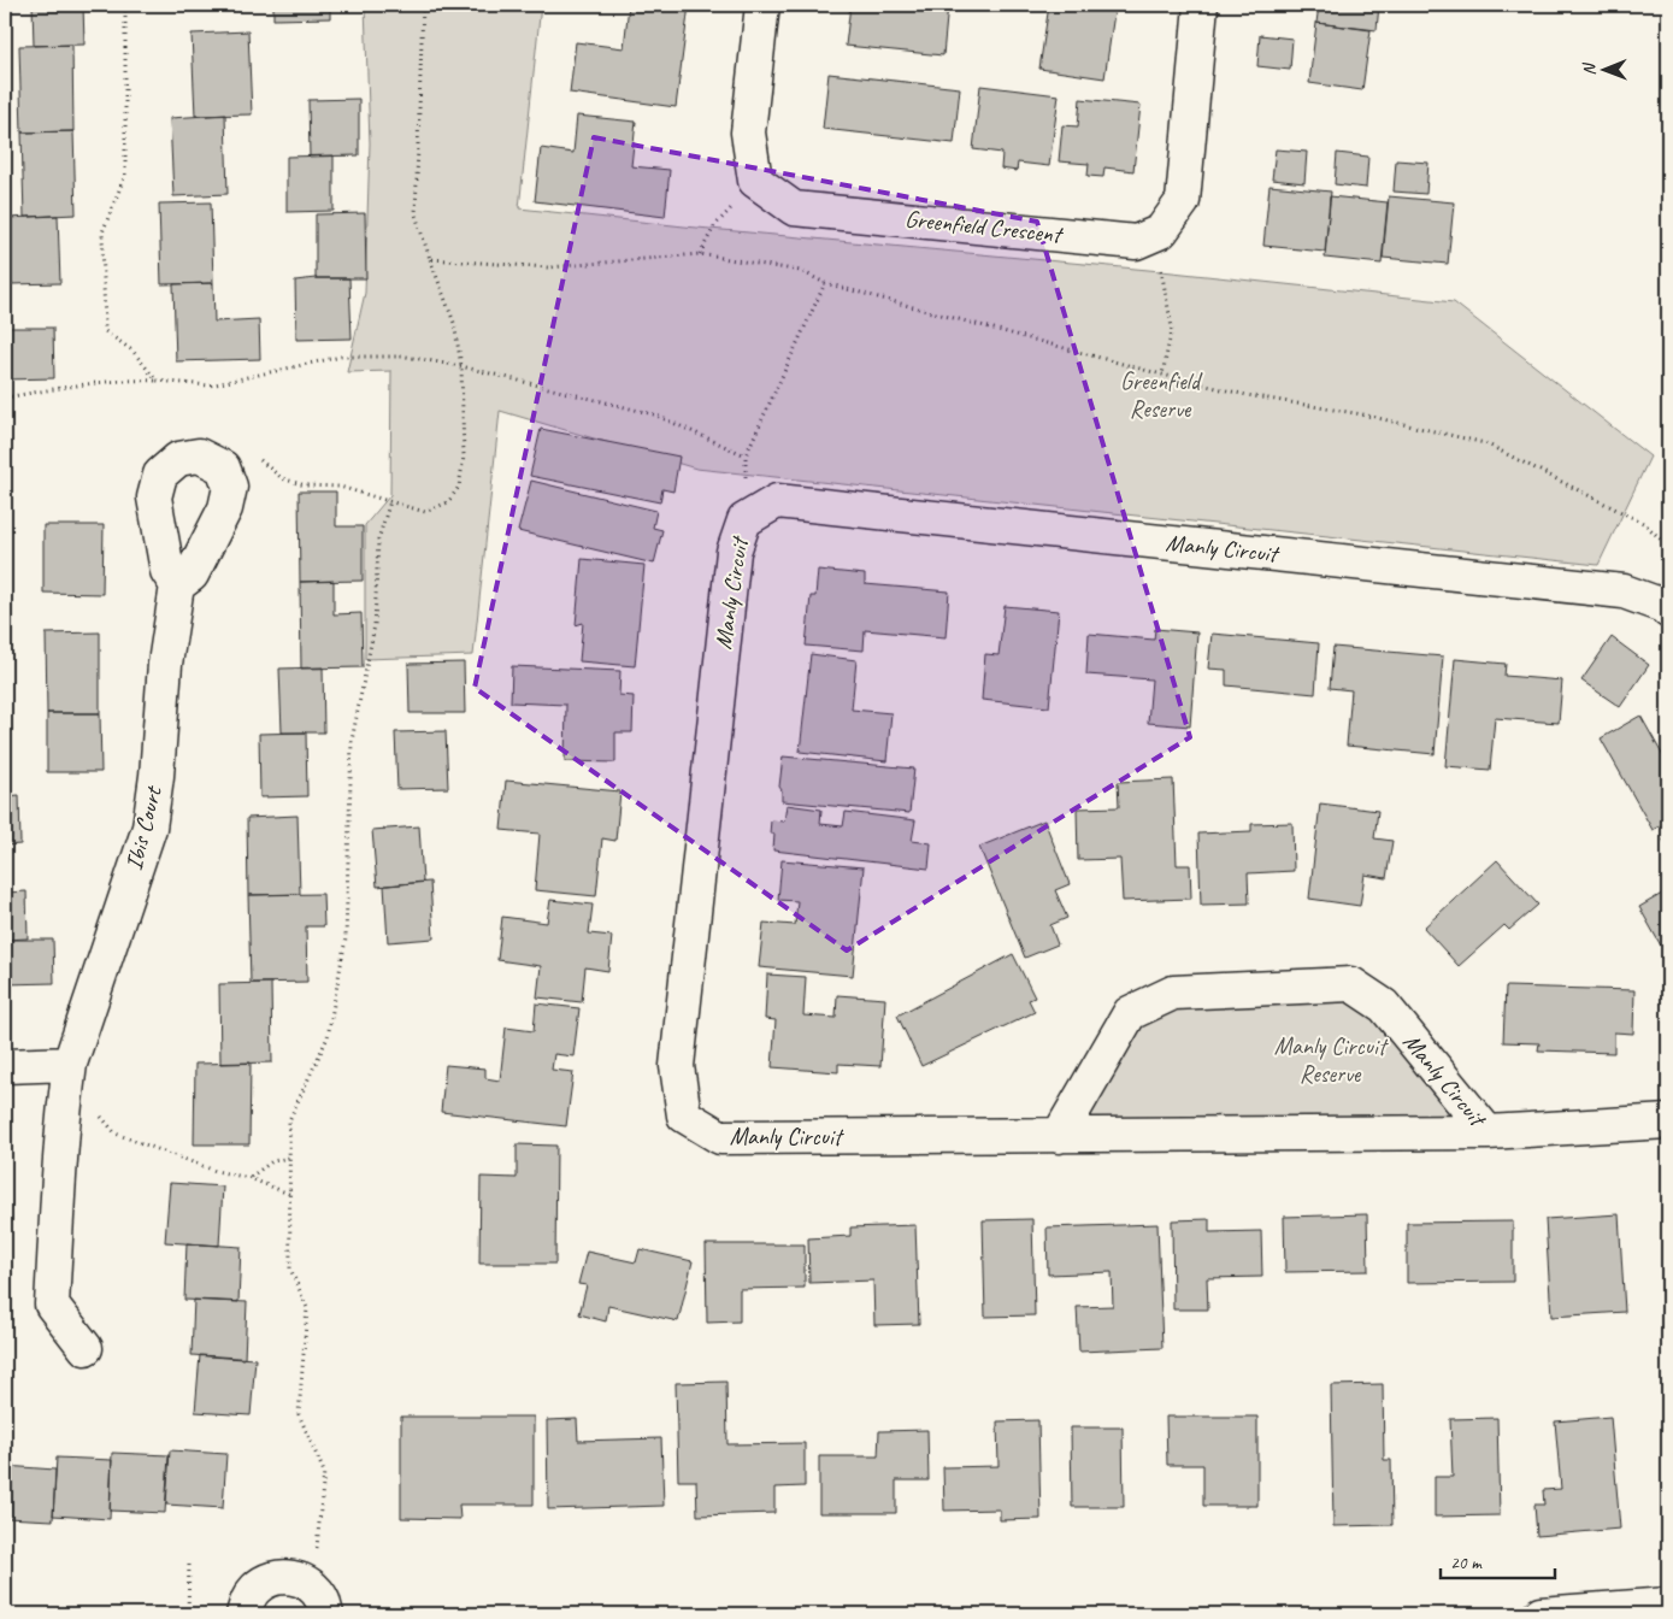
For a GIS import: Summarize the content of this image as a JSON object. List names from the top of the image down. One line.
{"streets":{"street":["Greenfield Crescent","Manly Circuit","Ibis Court"]},"parks":["Greenfield Reserve","Manly Circuit Reserve"],"scale_bar":"20 m","north":"left"}
